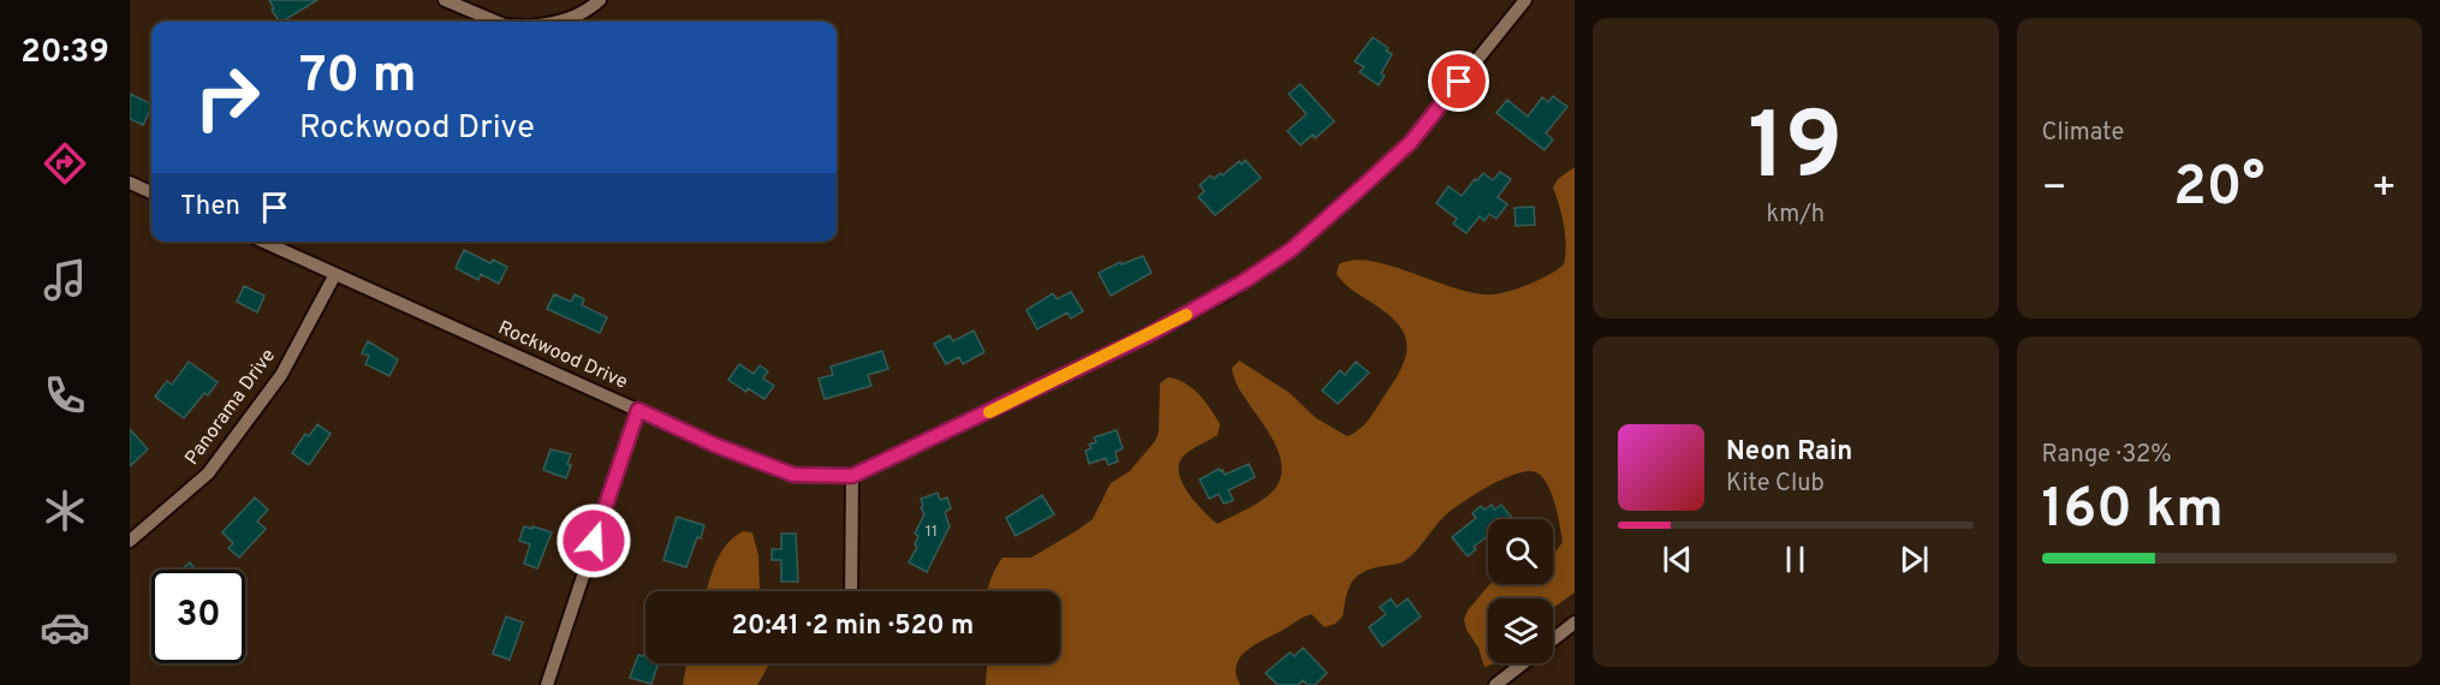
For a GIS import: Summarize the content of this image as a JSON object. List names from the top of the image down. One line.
{"streets":{"street":["Rockwood Drive","Panorama Drive"]},"crossings":[["Rockwood Drive","Panorama Drive"]],"house_numbers":["11"],"page":{"tabs":"20:39","tile":[["19","km/h"],"Climate",["Range · 32%","160 km"]],"turn":["70 m","Rockwood Drive"],"heat":["−","20°","+"],"then":"Then","song":["Neon Rain","Kite Club"],"limit":"30","trip":"20:41 · 2 min · 520 m"}}
